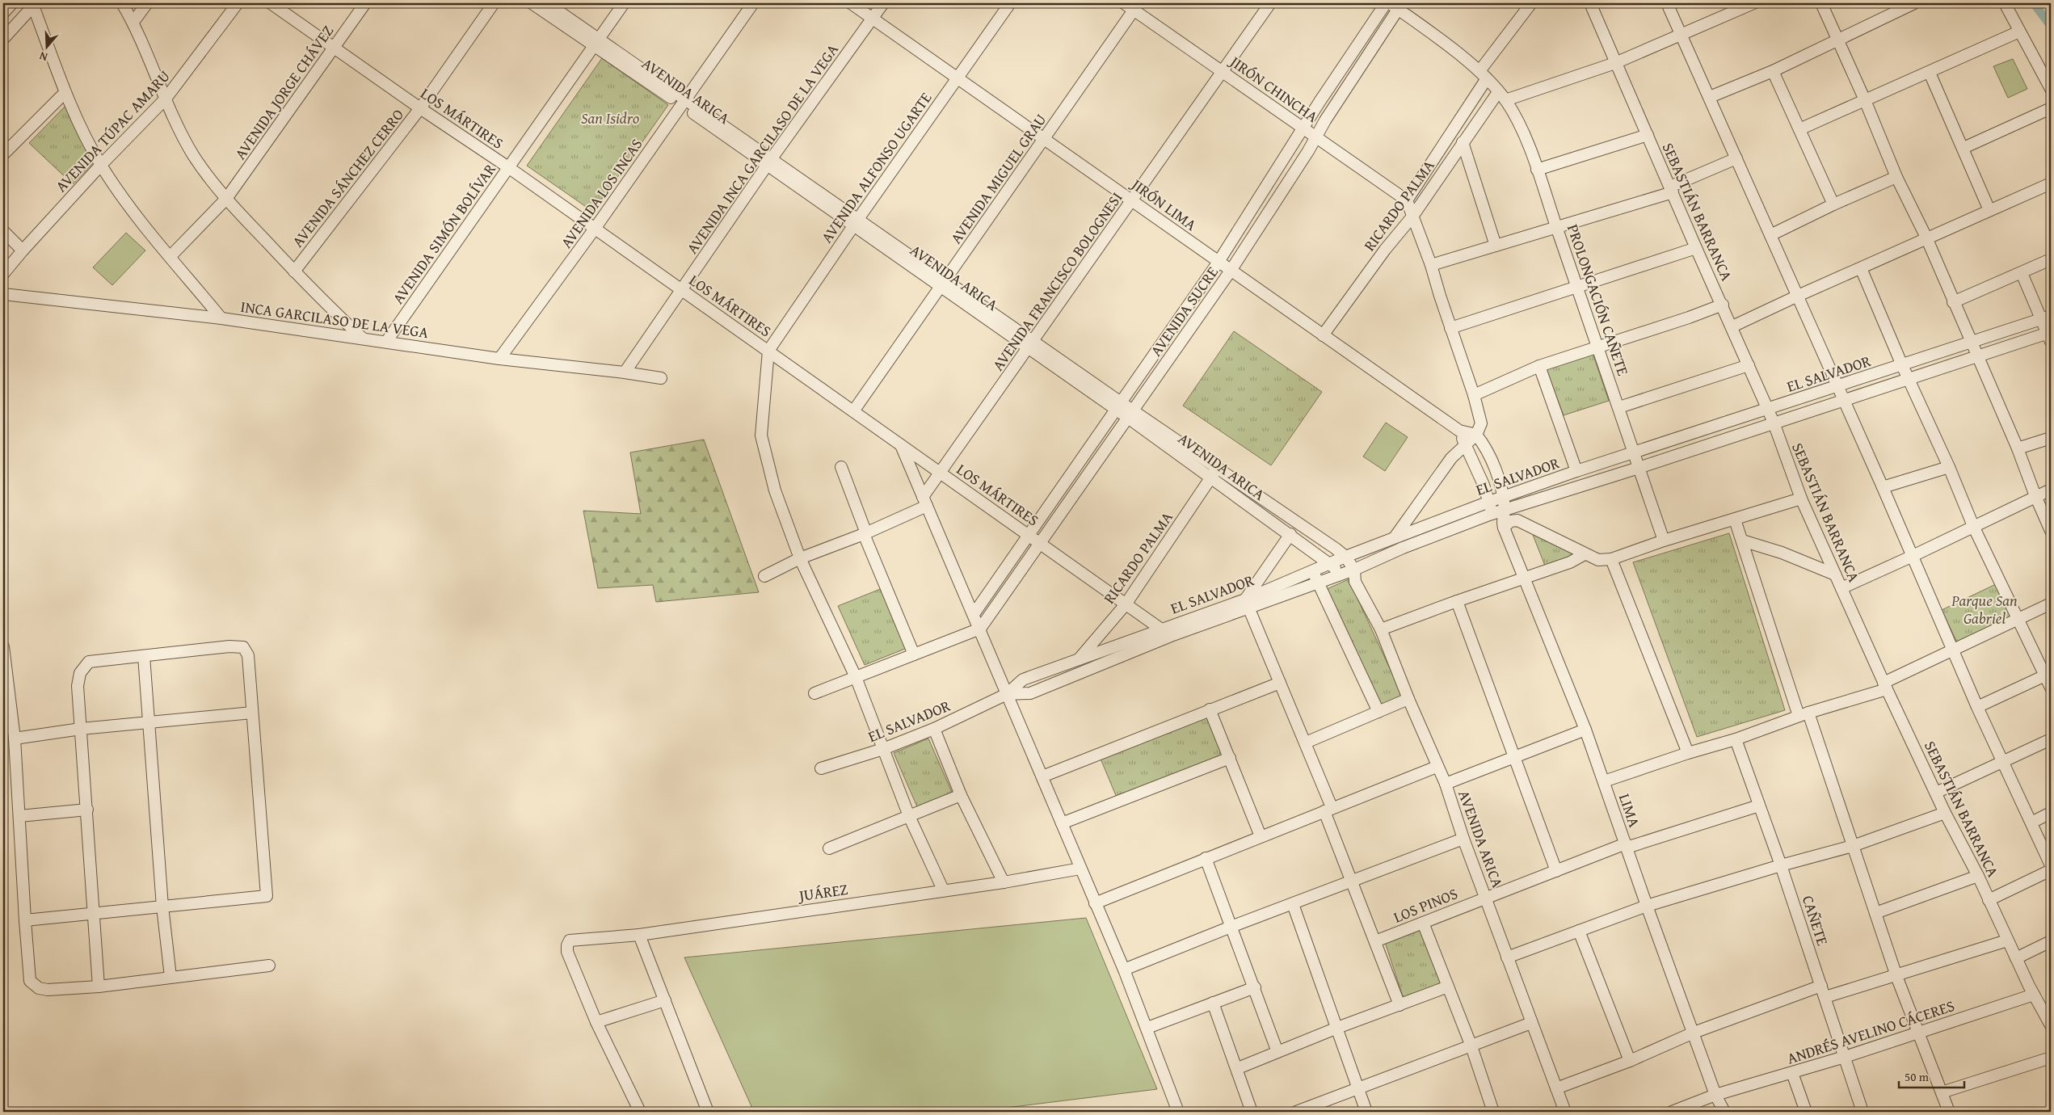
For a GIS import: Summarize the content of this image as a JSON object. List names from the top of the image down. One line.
{"streets":{"street":["JIRÓN CHINCHA","AVENIDA ARICA","AVENIDA JORGE CHÁVEZ","LOS MÁRTIRES","AVENIDA TÚPAC AMARU","AVENIDA INCA GARCILASO DE LA VEGA","AVENIDA ALFONSO UGARTE","AVENIDA SÁNCHEZ CERRO","AVENIDA MIGUEL GRAU","AVENIDA LOS INCAS","JIRÓN LIMA","RICARDO PALMA","SEBASTIÁN BARRANCA","AVENIDA SIMÓN BOLÍVAR","AVENIDA FRANCISCO BOLOGNESI","PROLONGACIÓN CAÑETE","AVENIDA SUCRE","INCA GARCILASO DE LA VEGA","EL SALVADOR","LIMA","JUÁREZ","LOS PINOS","CAÑETE","ANDRÉS AVELINO CÁCERES"]},"crossings":[["JIRÓN CHINCHA","AVENIDA MIGUEL GRAU"],["JIRÓN CHINCHA","RICARDO PALMA"],["JIRÓN CHINCHA","AVENIDA FRANCISCO BOLOGNESI"],["JIRÓN CHINCHA","AVENIDA SUCRE"],["AVENIDA ARICA","AVENIDA INCA GARCILASO DE LA VEGA"],["AVENIDA ARICA","AVENIDA ALFONSO UGARTE"],["AVENIDA ARICA","AVENIDA MIGUEL GRAU"],["AVENIDA ARICA","AVENIDA LOS INCAS"],["AVENIDA ARICA","RICARDO PALMA"],["AVENIDA ARICA","AVENIDA SIMÓN BOLÍVAR"],["AVENIDA ARICA","AVENIDA FRANCISCO BOLOGNESI"],["AVENIDA ARICA","AVENIDA SUCRE"],["AVENIDA ARICA","EL SALVADOR"],["AVENIDA ARICA","LOS PINOS"],["AVENIDA JORGE CHÁVEZ","LOS MÁRTIRES"],["LOS MÁRTIRES","AVENIDA INCA GARCILASO DE LA VEGA"],["LOS MÁRTIRES","AVENIDA ALFONSO UGARTE"],["LOS MÁRTIRES","AVENIDA SÁNCHEZ CERRO"],["LOS MÁRTIRES","AVENIDA MIGUEL GRAU"],["LOS MÁRTIRES","AVENIDA LOS INCAS"],["LOS MÁRTIRES","RICARDO PALMA"],["LOS MÁRTIRES","AVENIDA SIMÓN BOLÍVAR"],["LOS MÁRTIRES","AVENIDA FRANCISCO BOLOGNESI"],["LOS MÁRTIRES","AVENIDA SUCRE"],["LOS MÁRTIRES","EL SALVADOR"],["AVENIDA INCA GARCILASO DE LA VEGA","JIRÓN LIMA"],["AVENIDA INCA GARCILASO DE LA VEGA","INCA GARCILASO DE LA VEGA"],["AVENIDA ALFONSO UGARTE","JIRÓN LIMA"],["AVENIDA MIGUEL GRAU","JIRÓN LIMA"],["AVENIDA LOS INCAS","INCA GARCILASO DE LA VEGA"],["JIRÓN LIMA","RICARDO PALMA"],["JIRÓN LIMA","AVENIDA FRANCISCO BOLOGNESI"],["JIRÓN LIMA","AVENIDA SUCRE"],["RICARDO PALMA","PROLONGACIÓN CAÑETE"],["RICARDO PALMA","EL SALVADOR"],["SEBASTIÁN BARRANCA","EL SALVADOR"],["SEBASTIÁN BARRANCA","ANDRÉS AVELINO CÁCERES"],["AVENIDA SIMÓN BOLÍVAR","INCA GARCILASO DE LA VEGA"],["PROLONGACIÓN CAÑETE","AVENIDA SUCRE"],["PROLONGACIÓN CAÑETE","EL SALVADOR"],["EL SALVADOR","LIMA"],["LIMA","LOS PINOS"],["LIMA","ANDRÉS AVELINO CÁCERES"],["LOS PINOS","CAÑETE"],["CAÑETE","ANDRÉS AVELINO CÁCERES"]],"parks":["San Isidro","Parque San Gabriel"],"scale_bar":"50 m","north":"bottom"}
